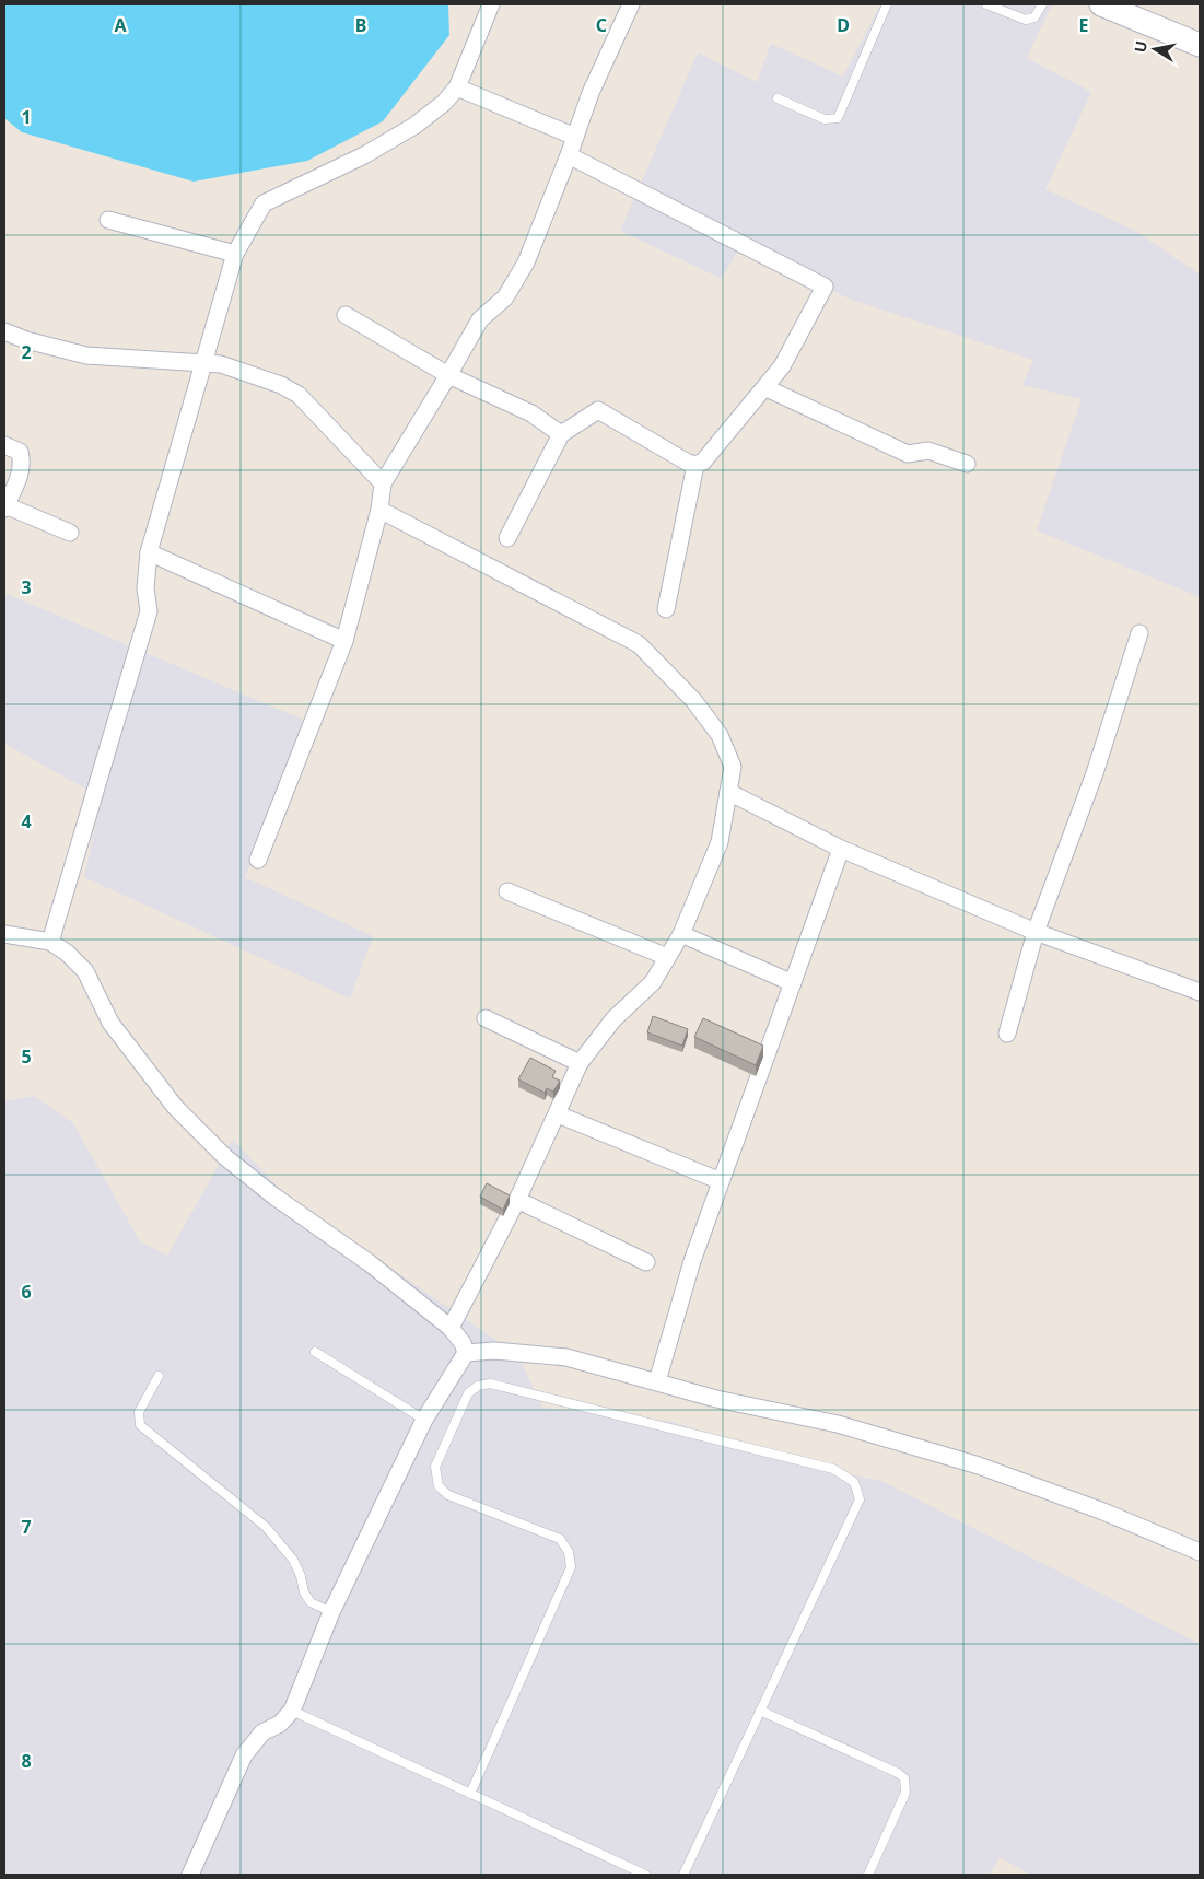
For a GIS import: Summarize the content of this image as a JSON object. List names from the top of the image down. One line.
{"north":"left","grid":{"columns":["A","B","C","D","E"],"rows":["1","2","3","4","5","6","7","8"]}}
